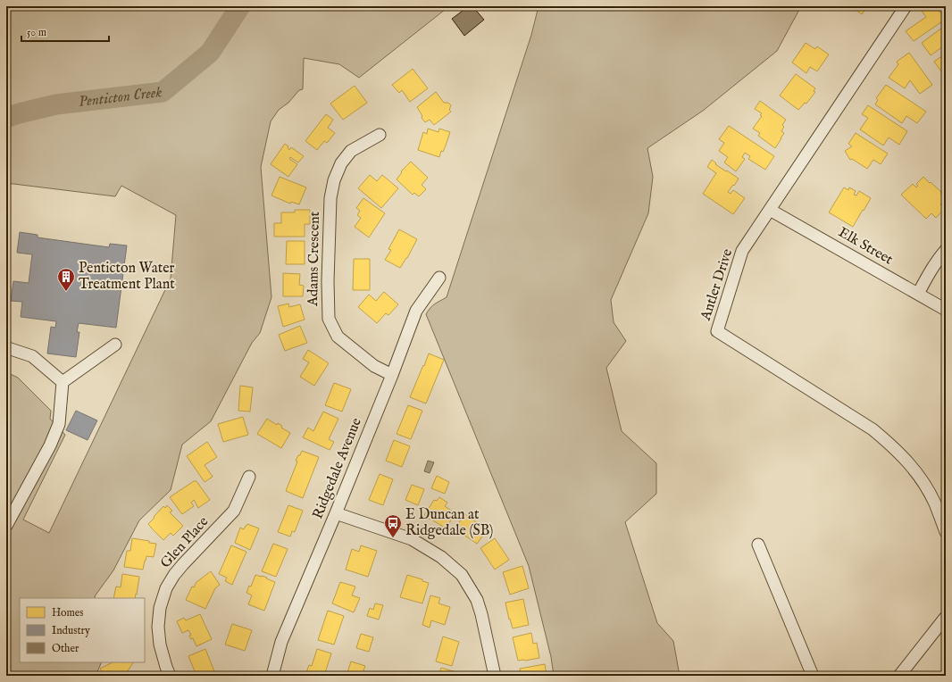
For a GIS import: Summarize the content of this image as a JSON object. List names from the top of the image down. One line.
{"streets":{"street":["Elk Street","Adams Crescent","Antler Drive","Ridgedale Avenue","Glen Place"]},"crossings":[["Elk Street","Antler Drive"],["Adams Crescent","Ridgedale Avenue"]],"water":["Penticton Creek"],"places":{"building":["Penticton Water Treatment Plant"],"bus stop":["E Duncan at Ridgedale (SB)"]},"legend":["Homes","Industry","Other"],"scale_bar":"50 m"}
